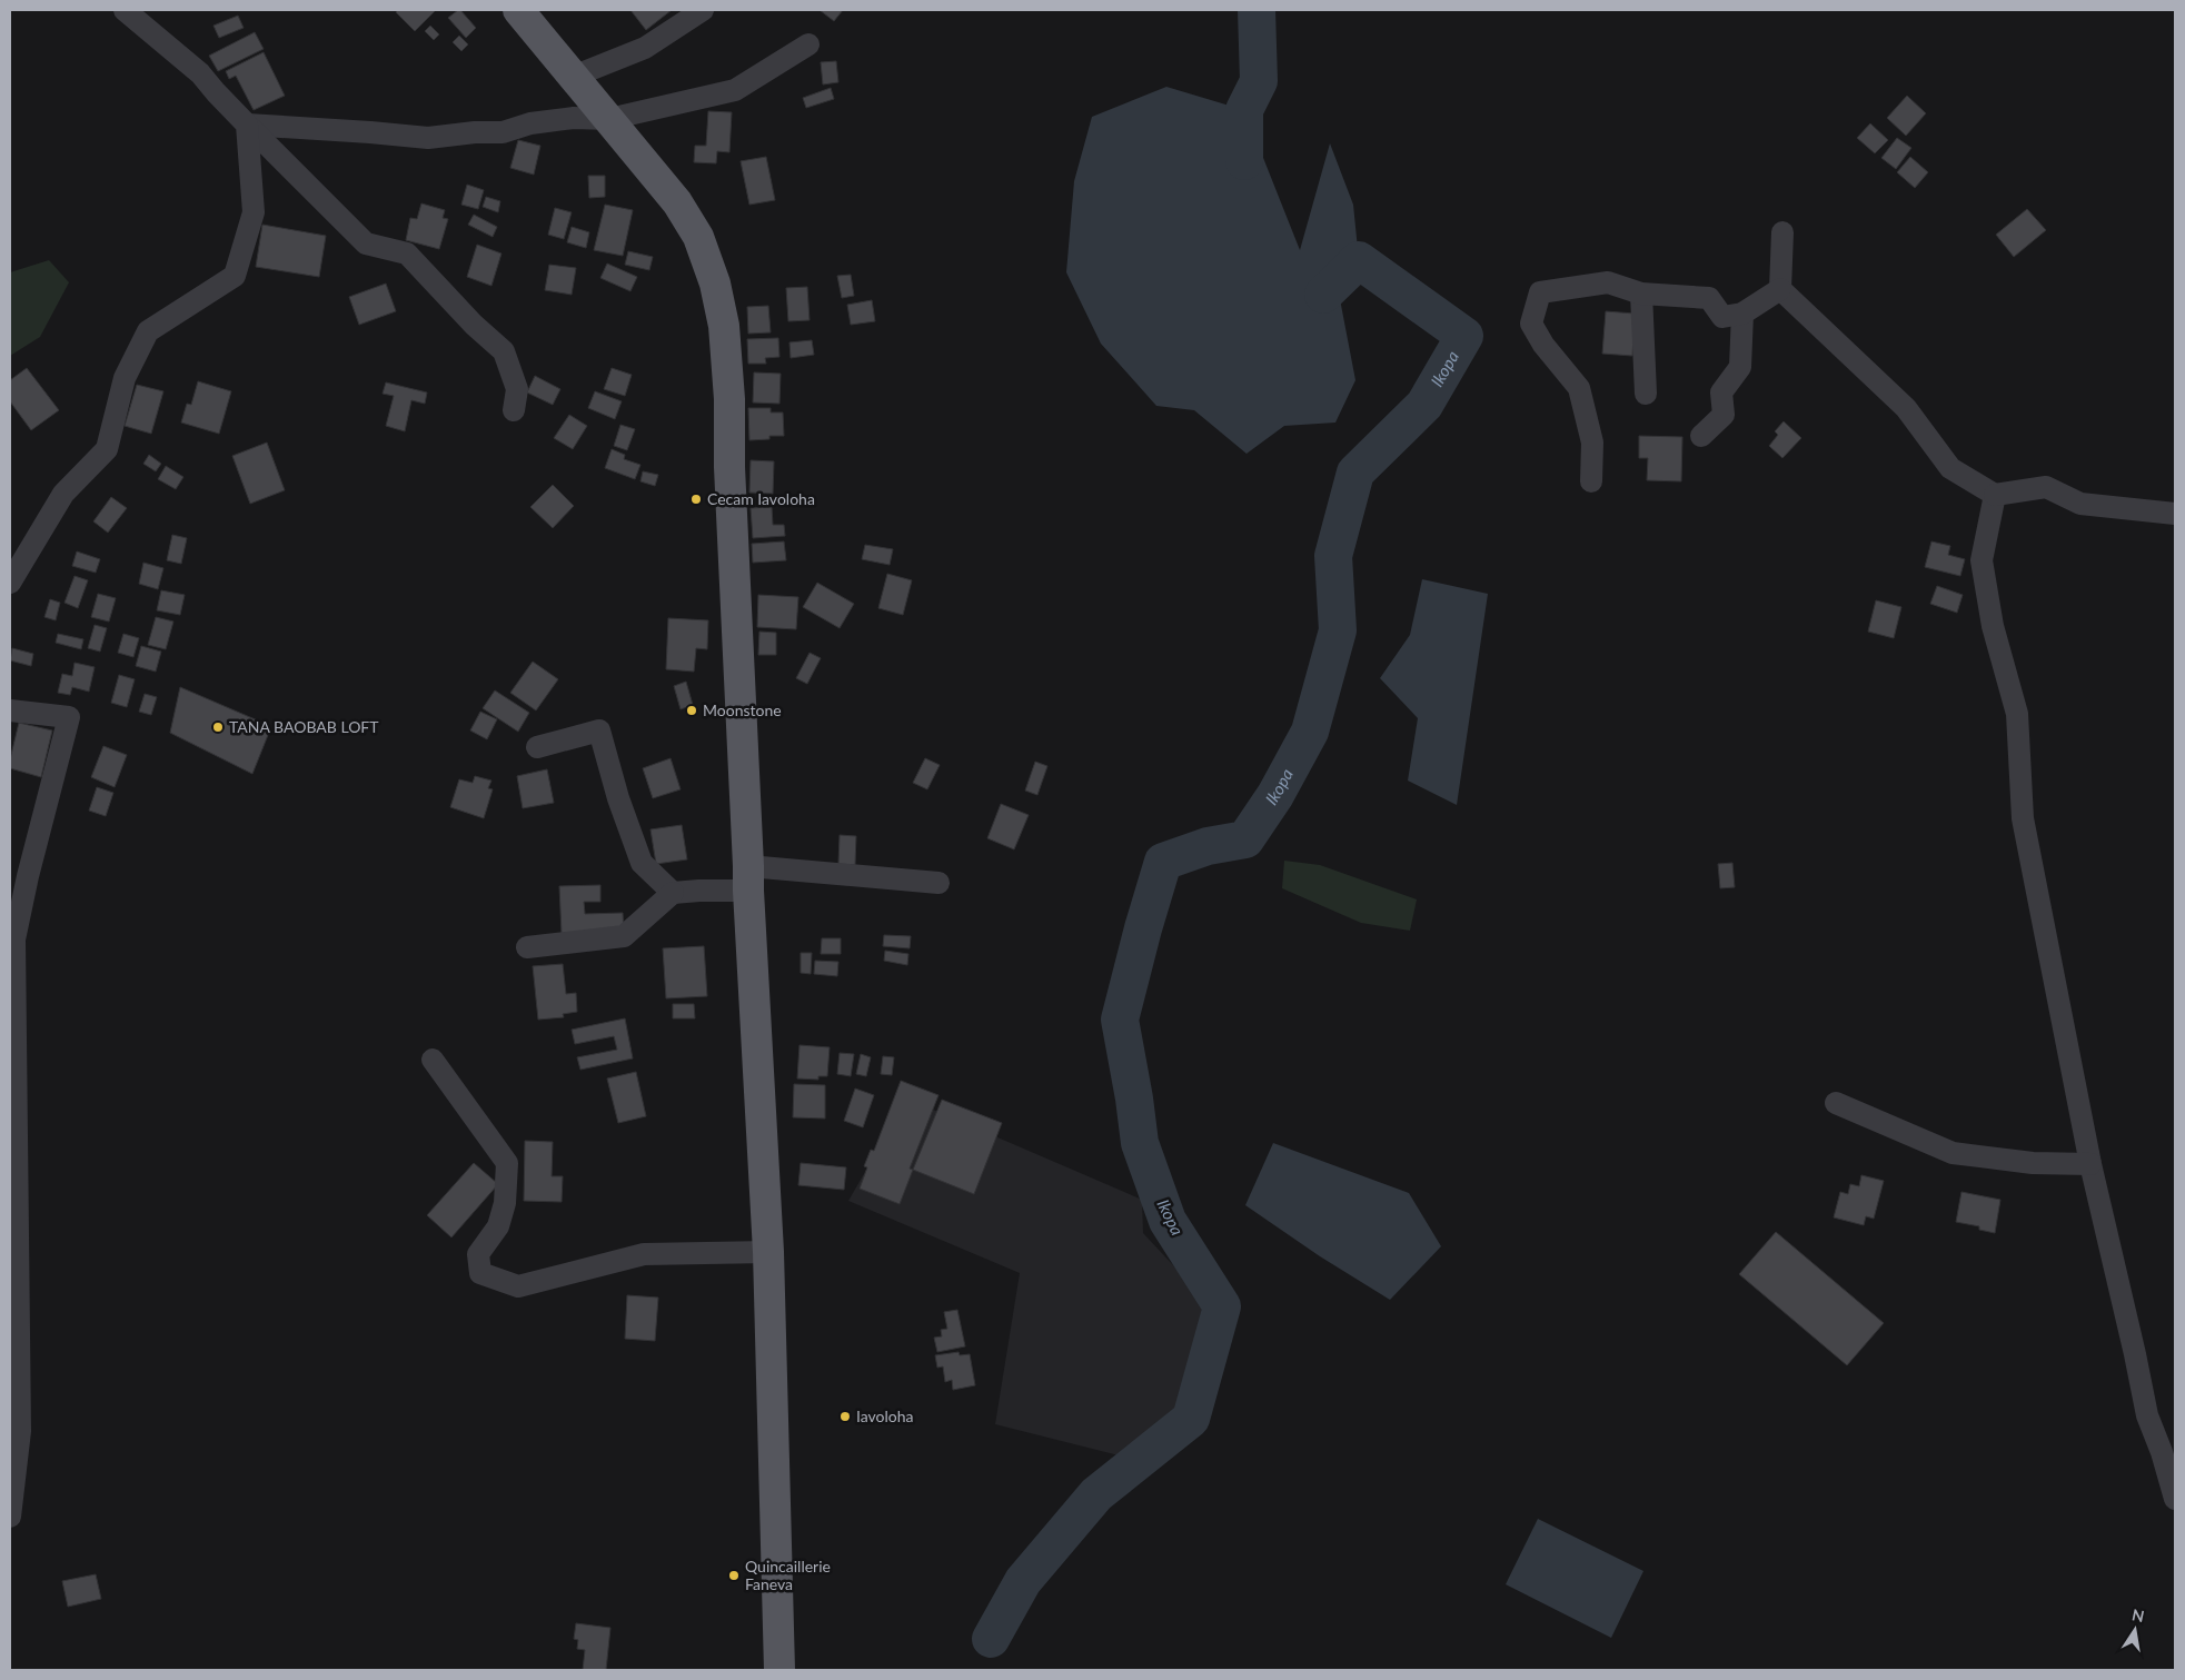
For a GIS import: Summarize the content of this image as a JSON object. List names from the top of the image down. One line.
{"water":["Ikopa"],"places":["Cecam Iavoloha","Moonstone","TANA BAOBAB LOFT","Iavoloha","Quincaillerie Faneva"],"north":"top"}
